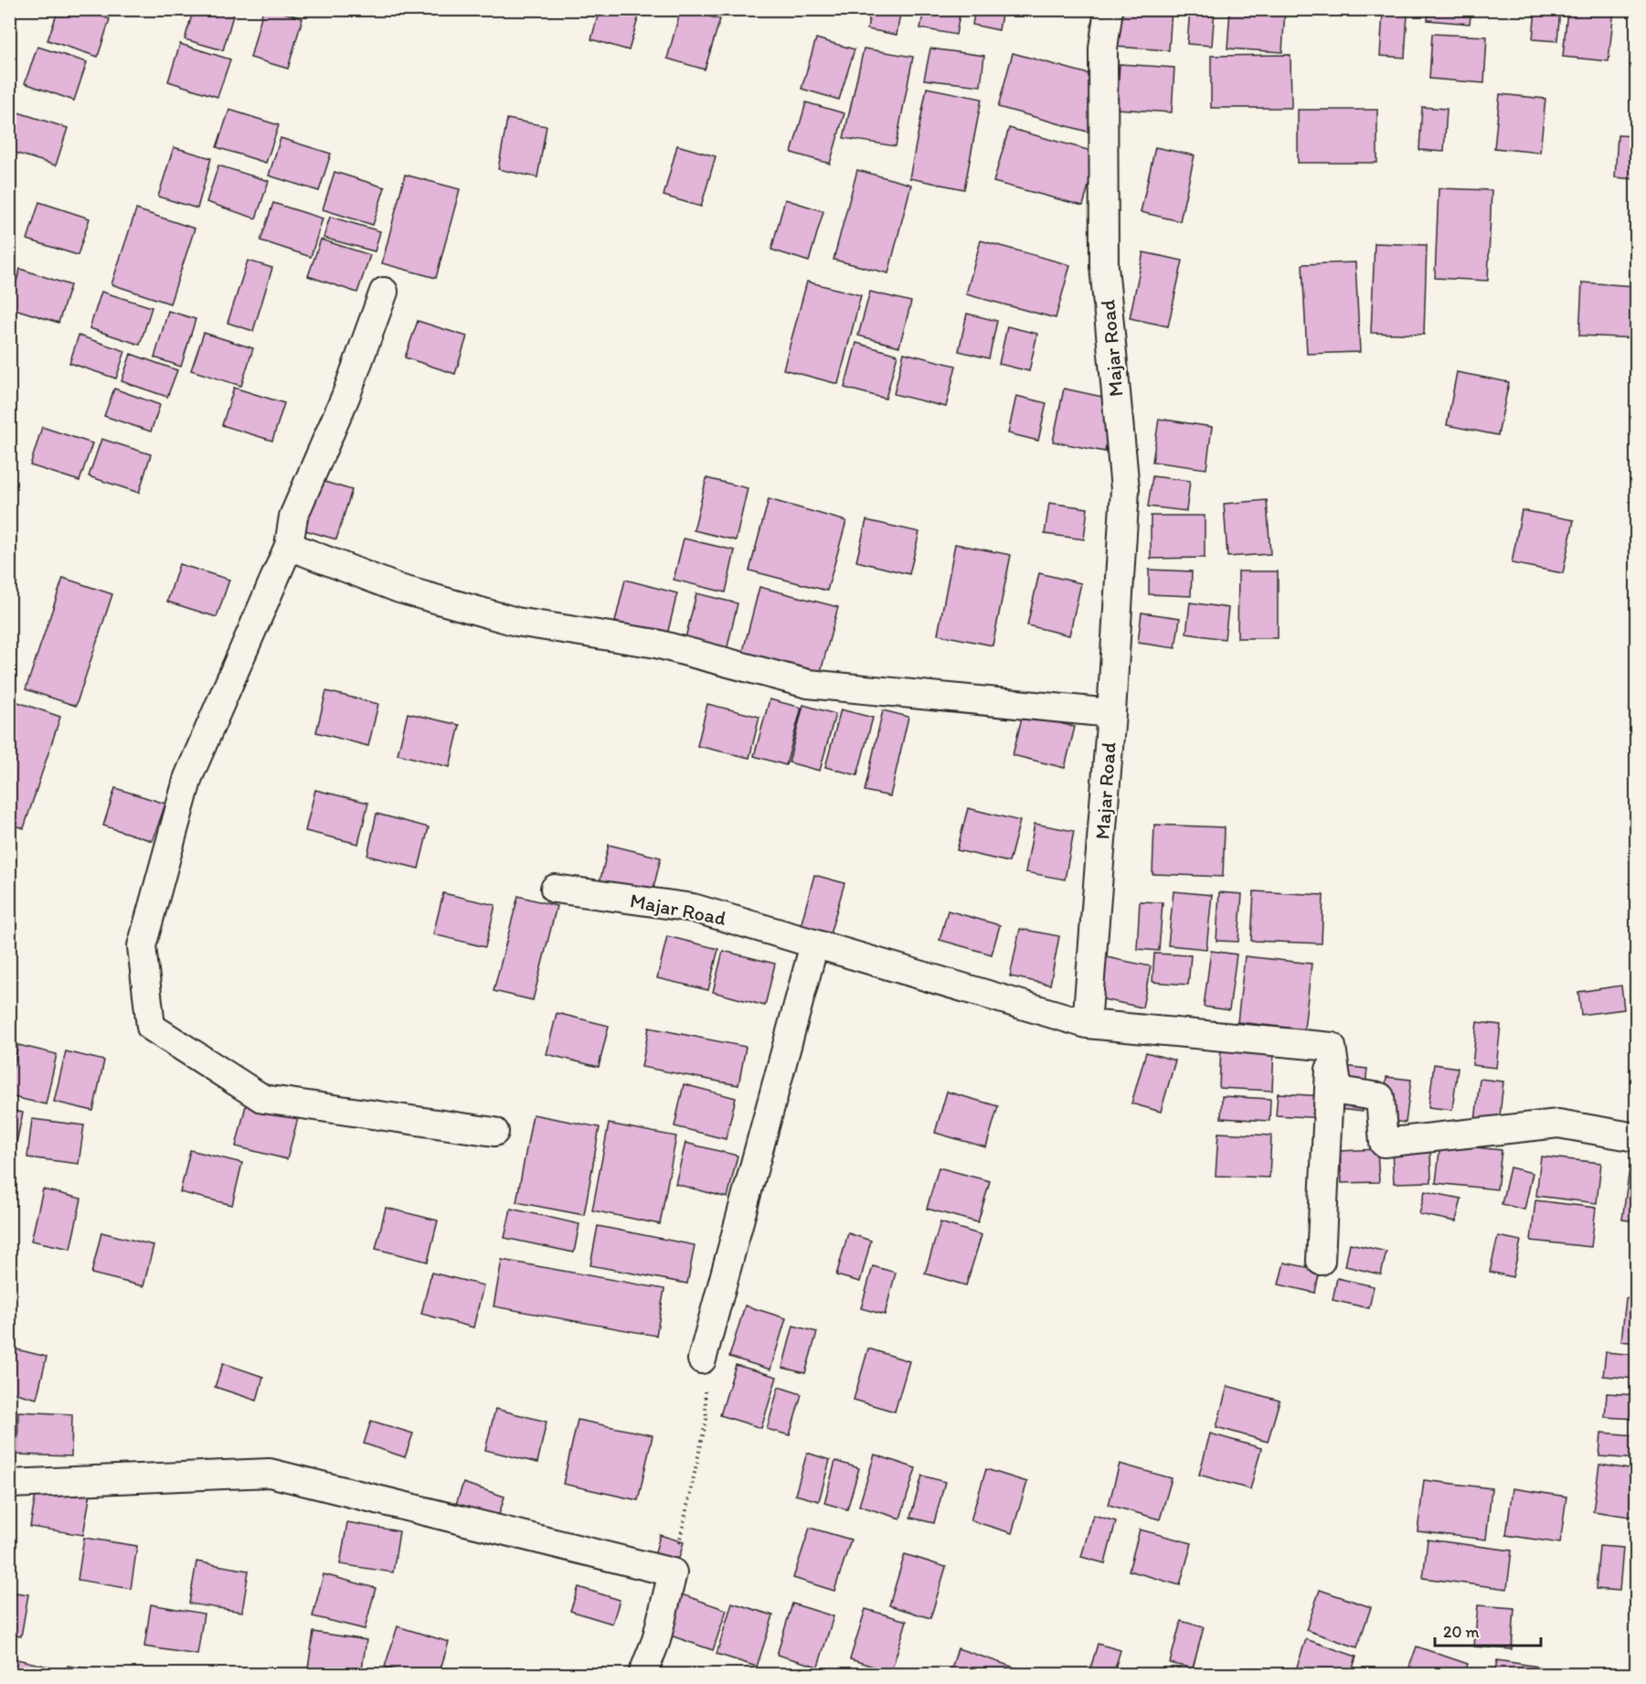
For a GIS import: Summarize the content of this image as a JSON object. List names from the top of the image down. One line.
{"streets":{"street":["Majar Road"]},"scale_bar":"20 m"}
